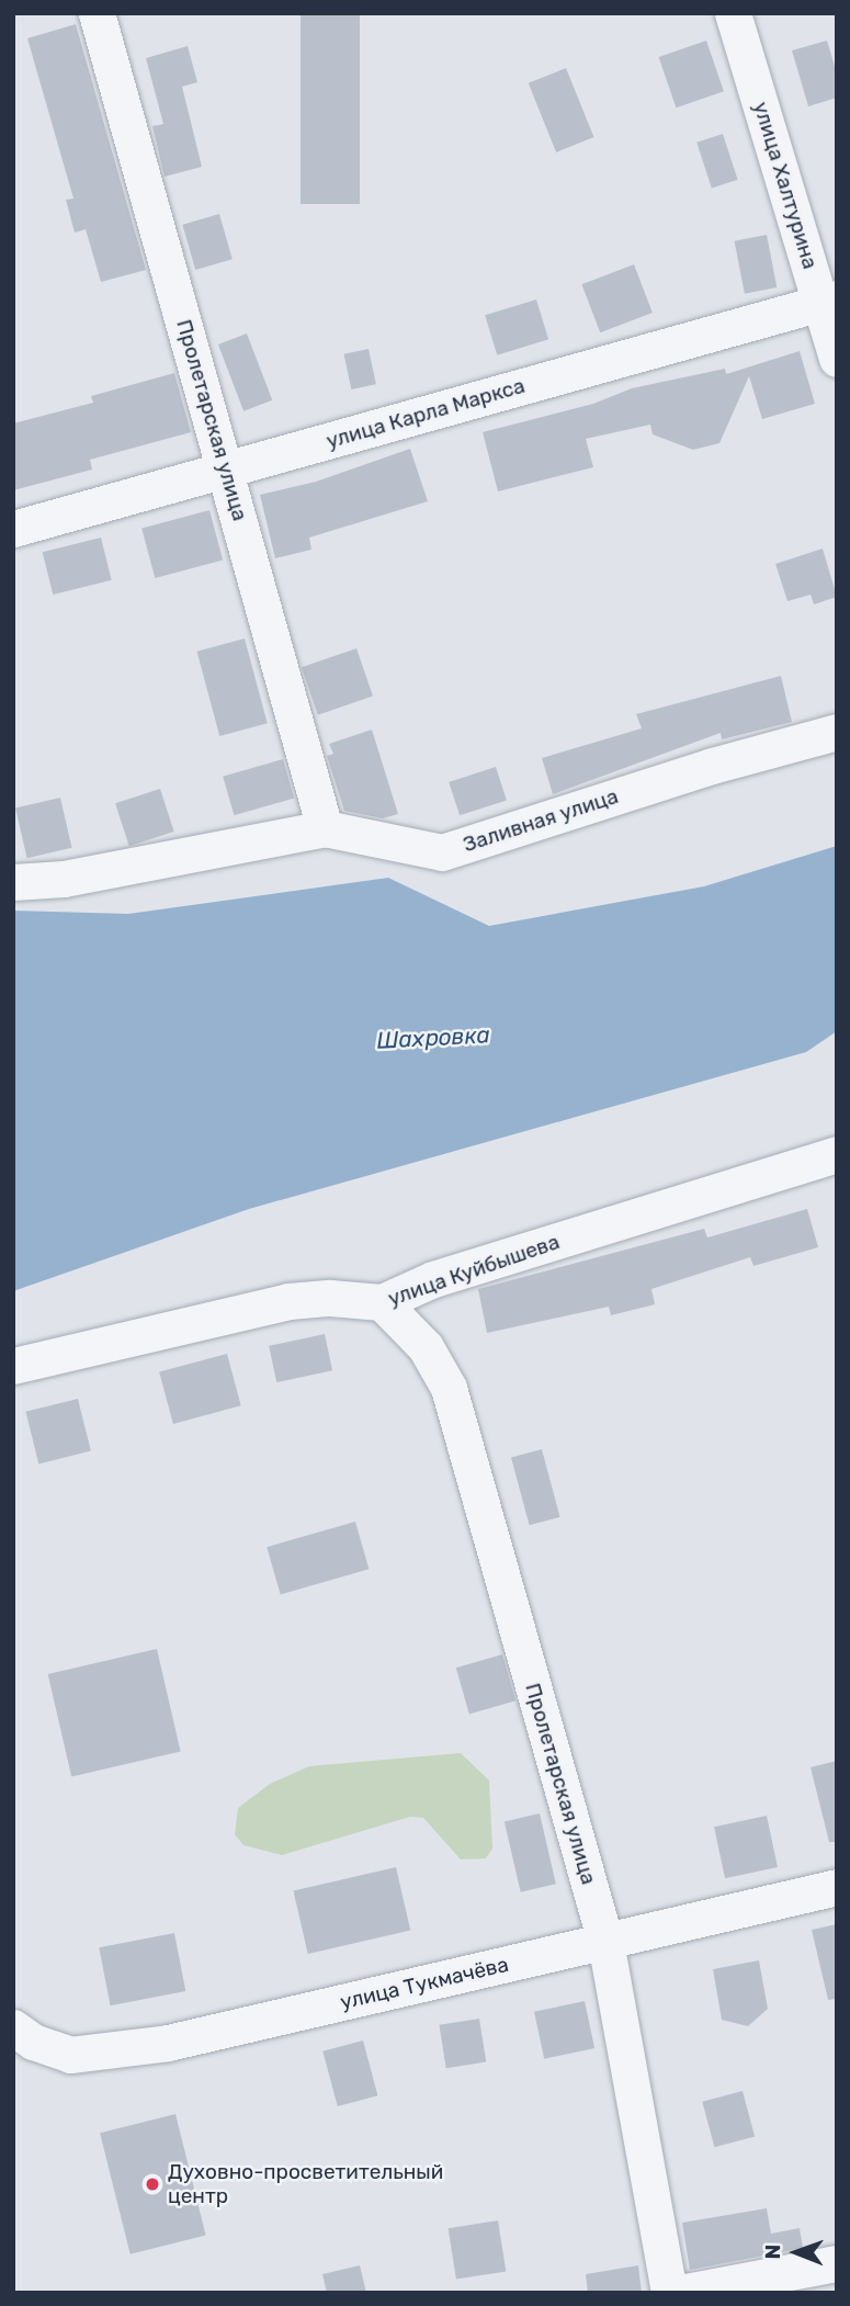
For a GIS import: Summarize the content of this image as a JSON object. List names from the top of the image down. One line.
{"streets":{"street":["улица Халтурина","улица Карла Маркса","Пролетарская улица","Заливная улица","улица Куйбышева","улица Тукмачёва"]},"crossings":[["улица Халтурина","улица Карла Маркса"],["улица Карла Маркса","Пролетарская улица"],["Пролетарская улица","Заливная улица"],["Пролетарская улица","улица Куйбышева"],["Пролетарская улица","улица Тукмачёва"]],"water":["Шахровка"],"places":["Духовно-просветительный центр"],"north":"left"}
